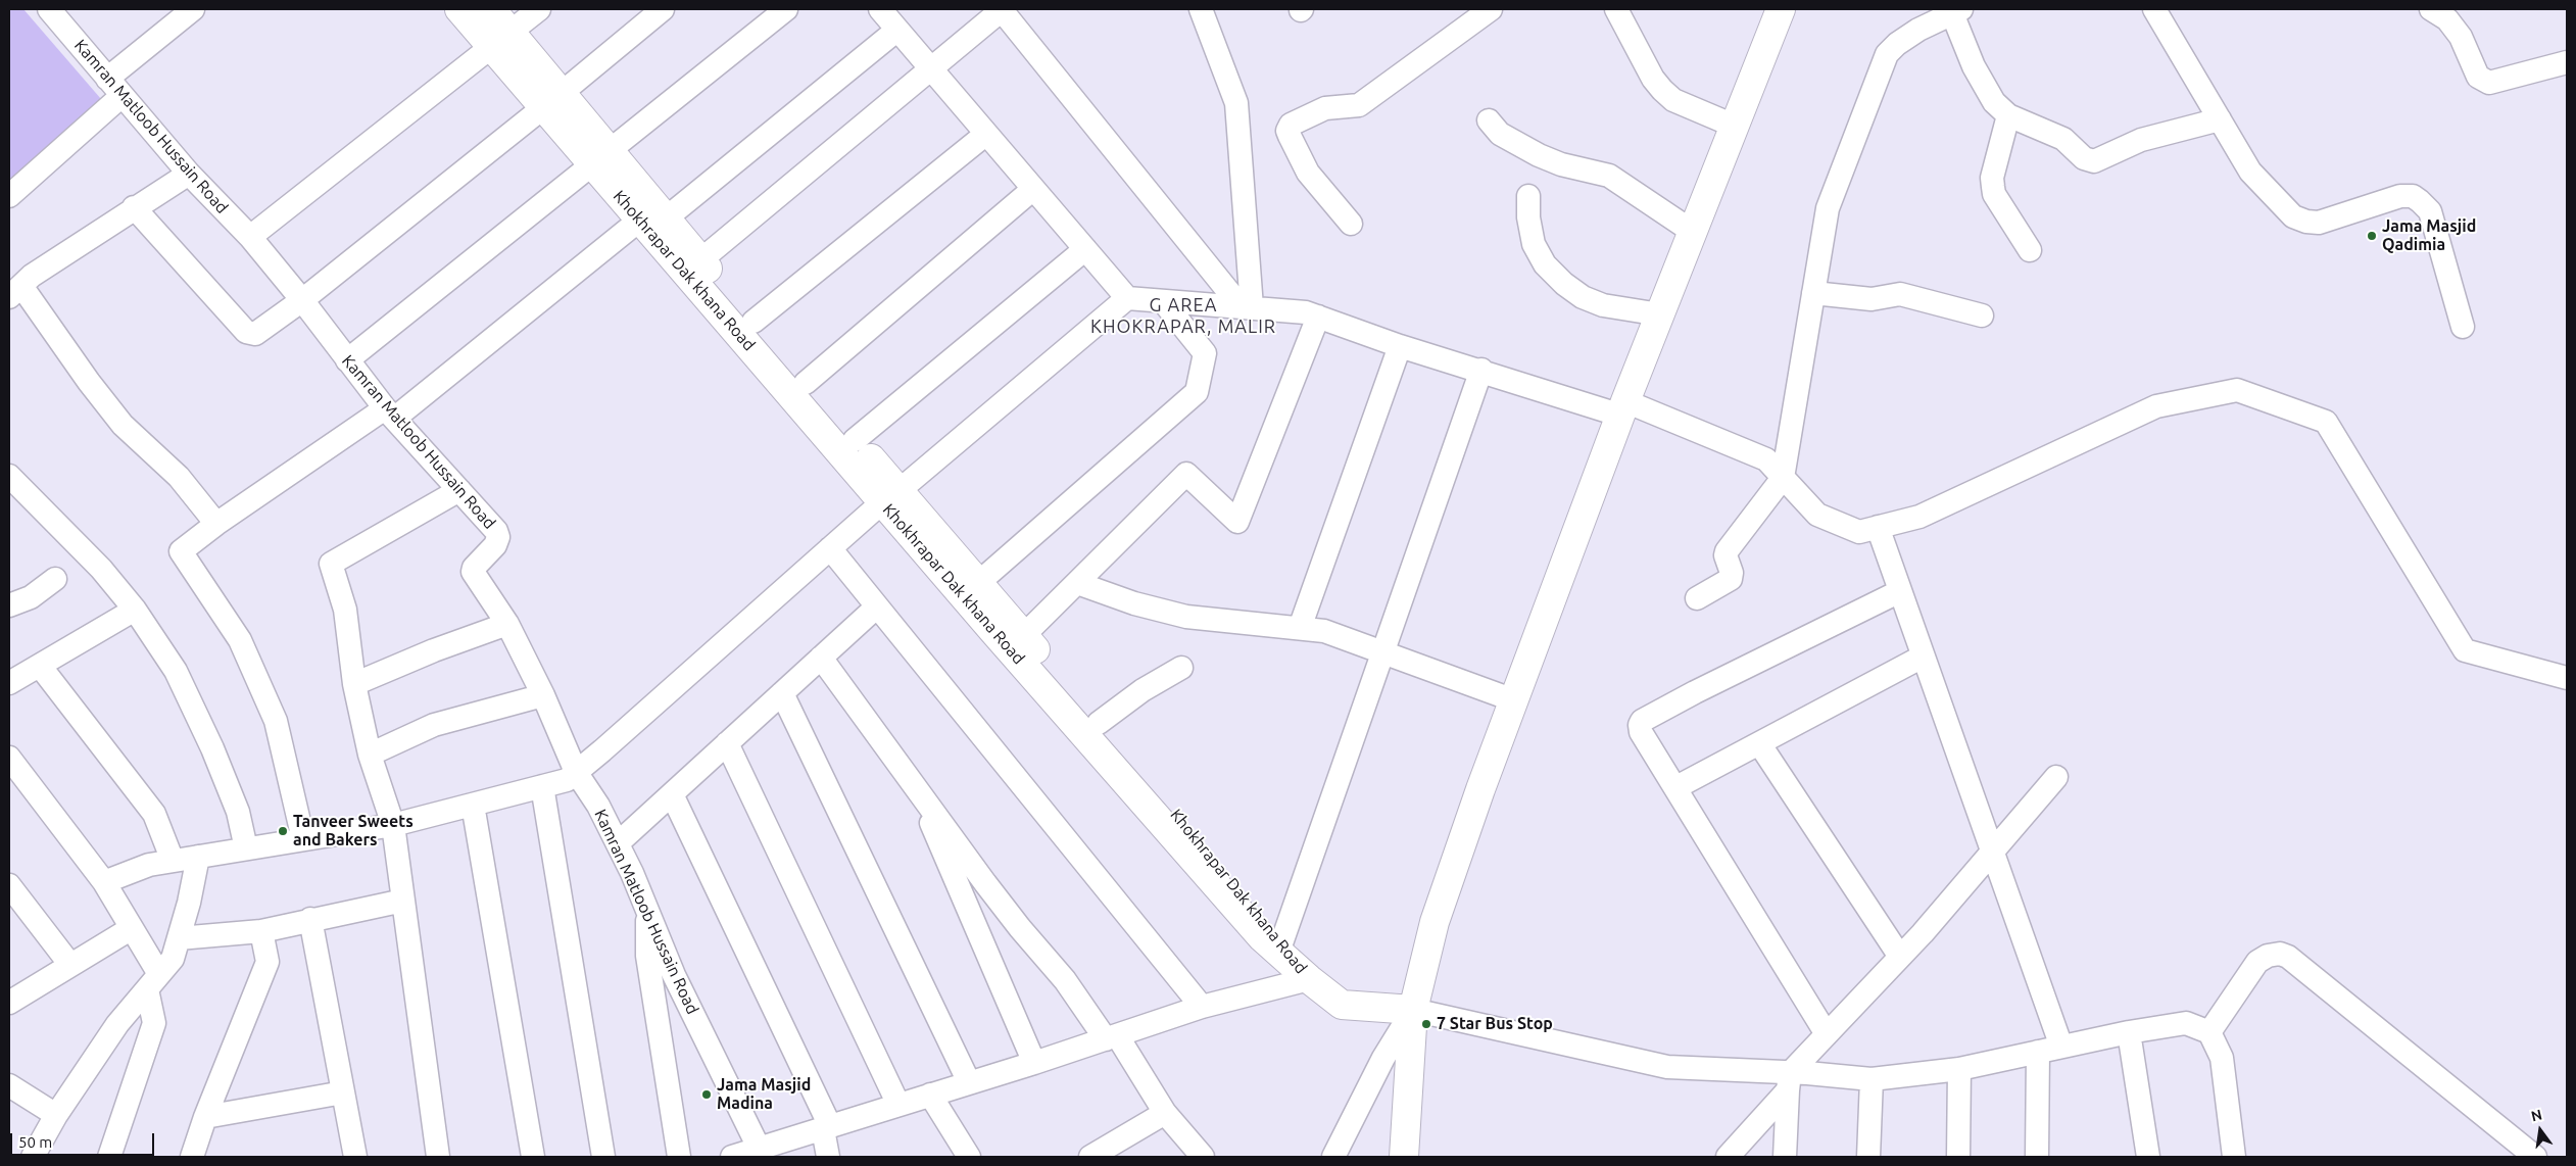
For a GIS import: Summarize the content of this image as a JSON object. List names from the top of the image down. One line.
{"streets":{"street":["Kamran Matloob Hussain Road","Khokhrapar Dak khana Road"]},"districts":["G AREA KHOKRAPAR, MALIR"],"places":["Jama Masjid Qadimia","Tanveer Sweets and Bakers","7 Star Bus Stop","Jama Masjid Madina"],"scale_bar":"50 m","north":"top"}
